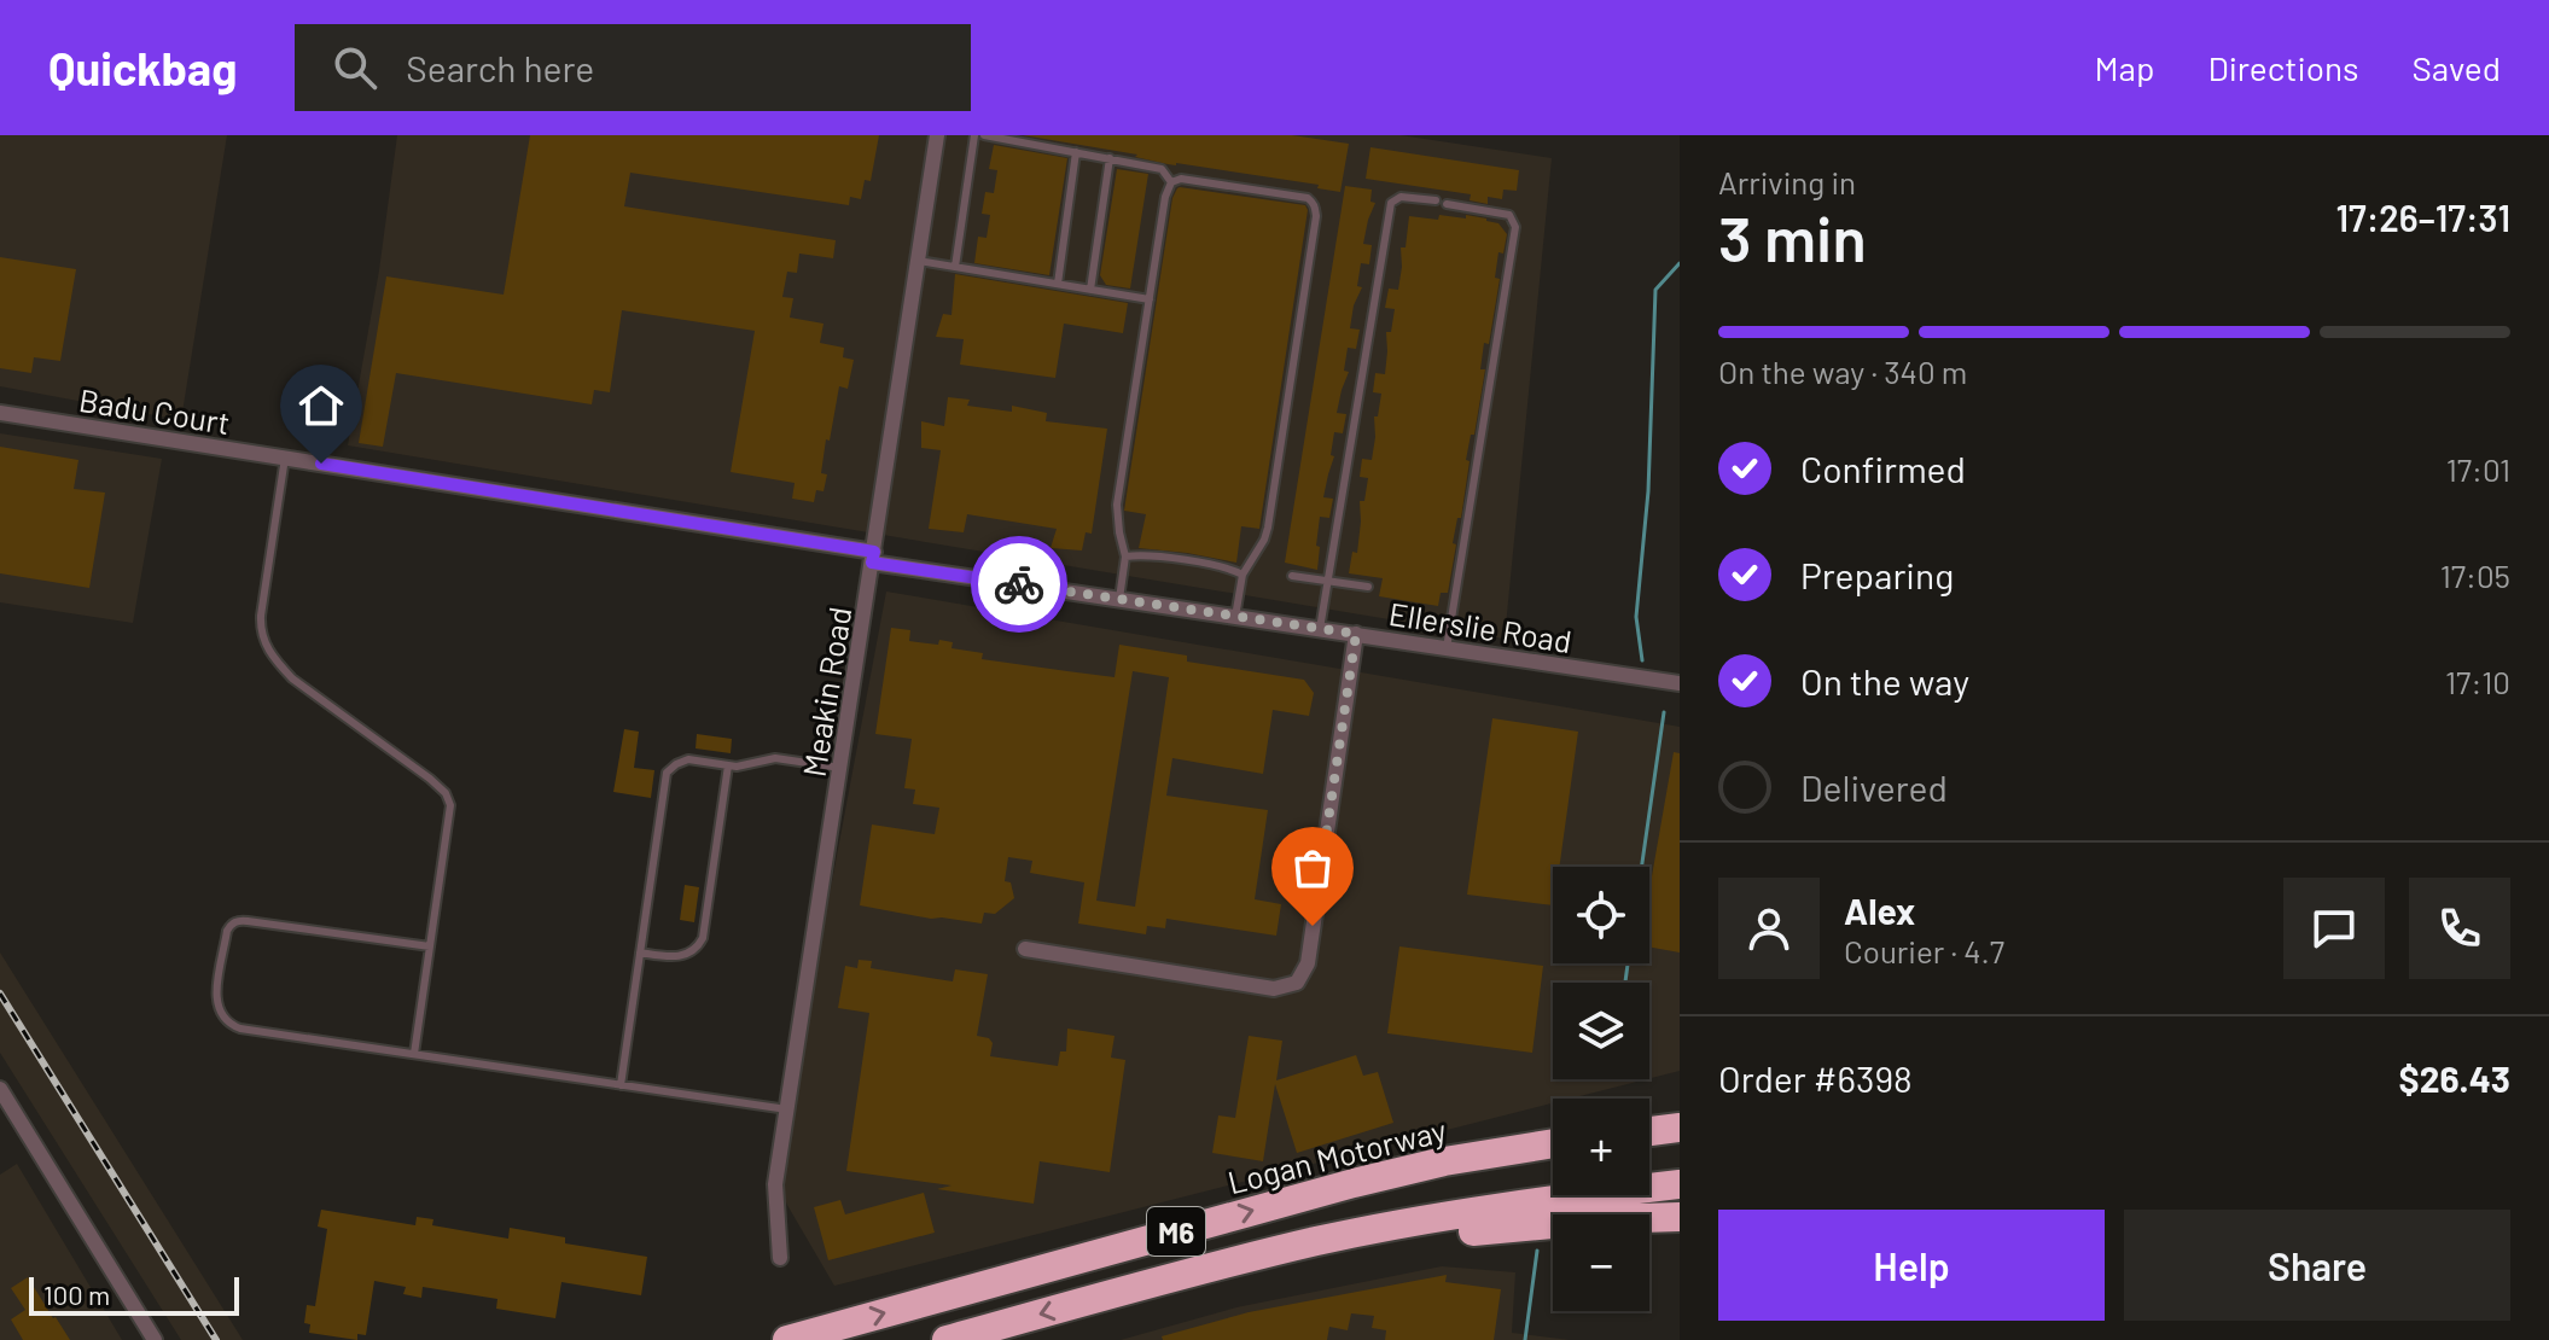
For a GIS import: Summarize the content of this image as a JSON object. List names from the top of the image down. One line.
{"streets":{"highway":["Logan Motorway","M6"],"street":["Badu Court","Ellerslie Road","Meakin Road"]},"crossings":[["Badu Court","Ellerslie Road"],["Badu Court","Meakin Road"],["Ellerslie Road","Meakin Road"]],"scale_bar":"100 m","page":{"header":"Quickbag","search":"Search here","nav":["Map","Directions","Saved"],"heading":["3 min","Arriving in","17:26–17:31"],"panel":["Alex","Courier · 4.7","Order #6398","$26.43"],"bar":"On the way · 340 m","list":[["Confirmed","17:01"],["Preparing","17:05"],["On the way","17:10"],"Delivered"],"map_buttons":["+","−"],"buttons":["Help","Share"],"scale":"100 m"}}
